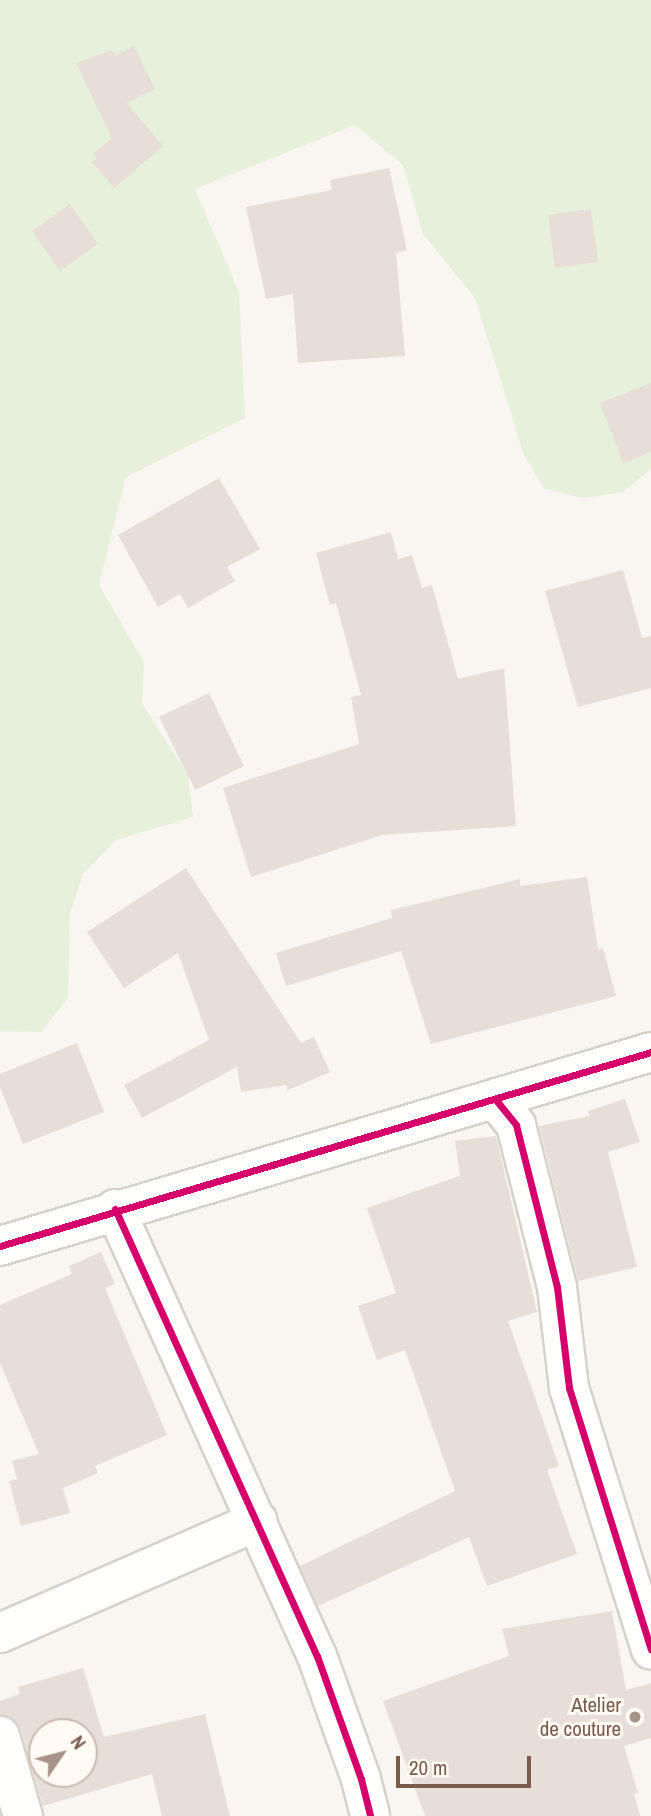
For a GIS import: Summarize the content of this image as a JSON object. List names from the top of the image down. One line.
{"places":["Atelier de couture"],"scale_bar":"20 m","north":"top right"}
